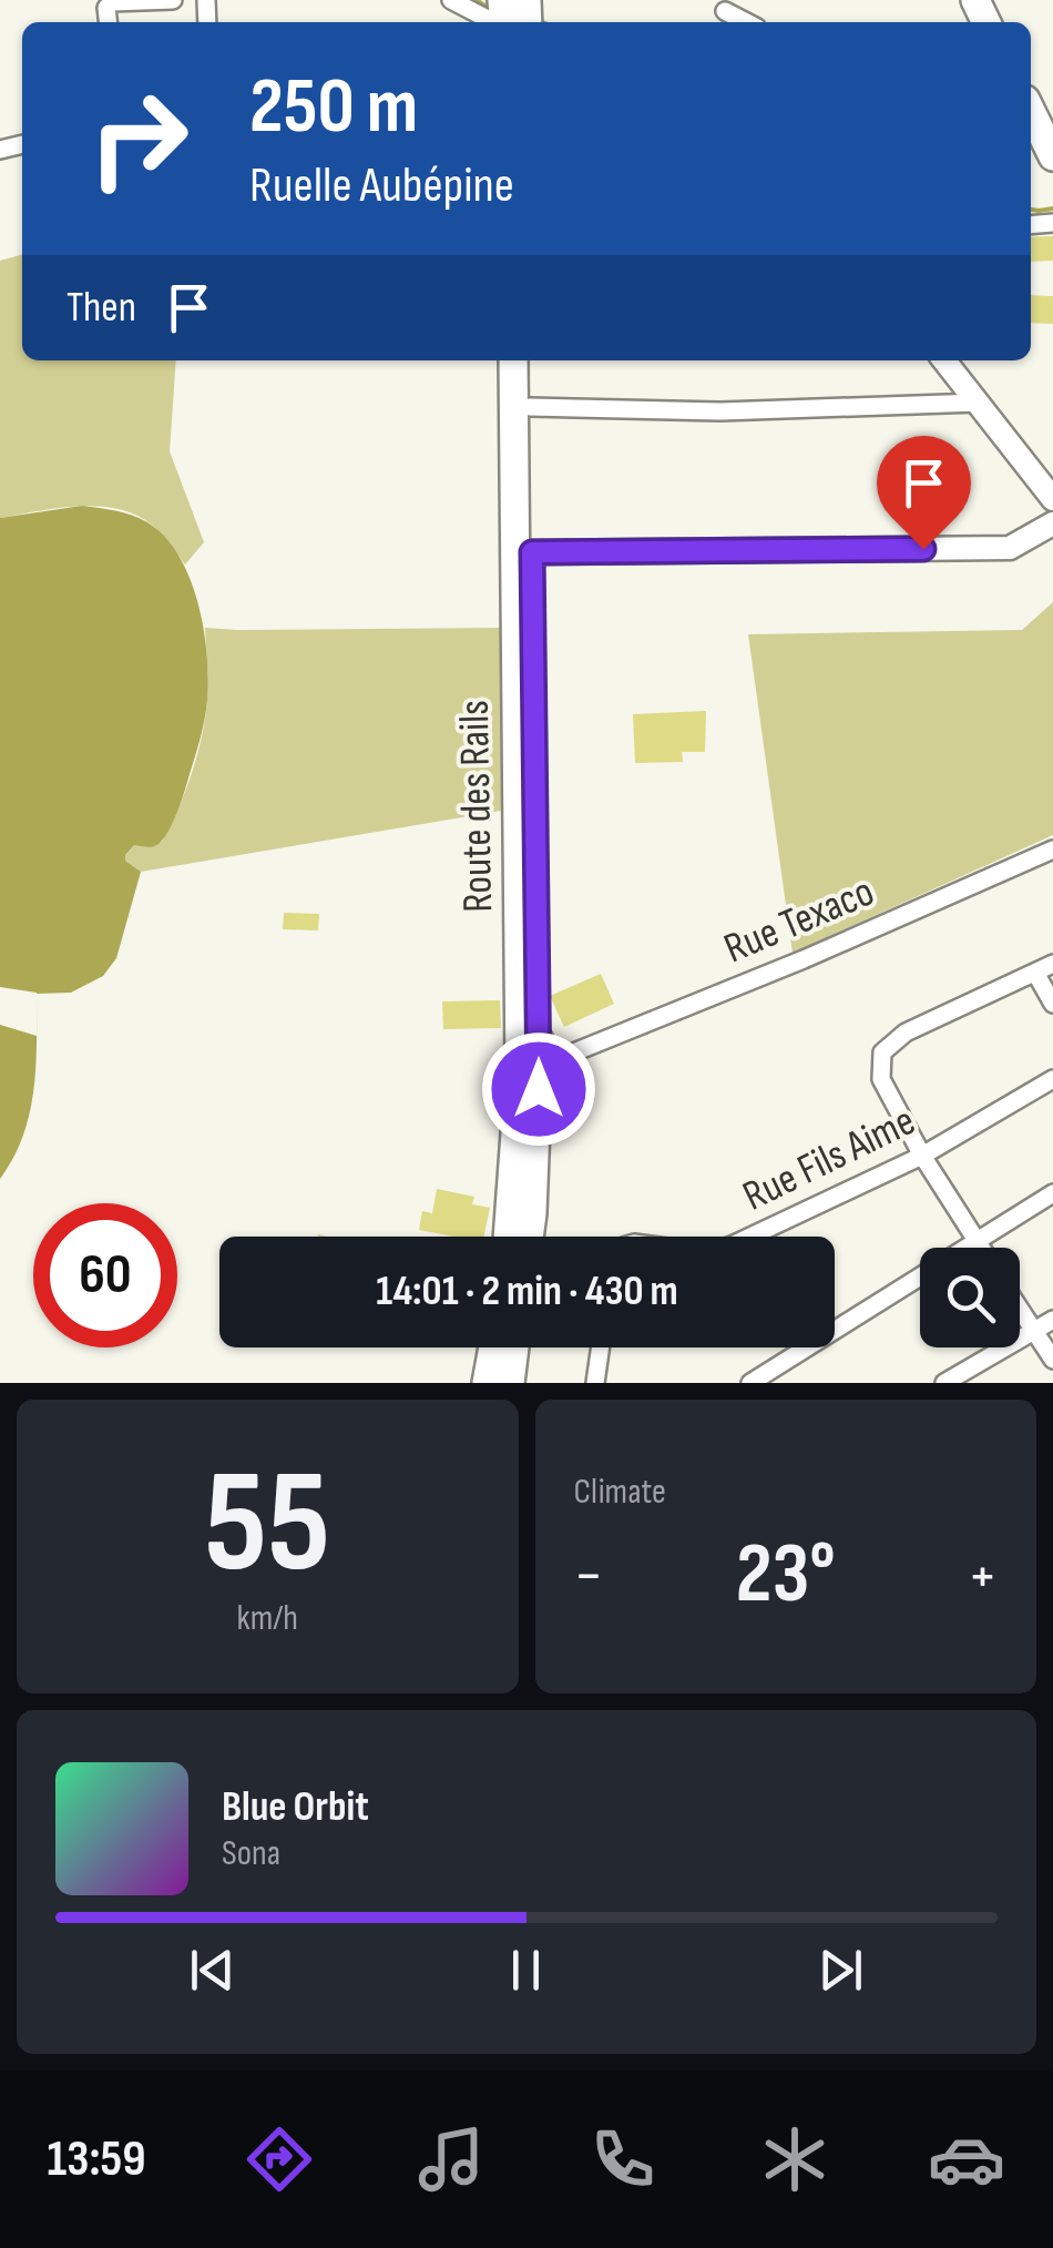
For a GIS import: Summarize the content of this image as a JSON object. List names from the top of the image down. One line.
{"streets":{"main road":["Route des Rails"],"street":["Rue Texaco","Rue Fils Aime"]},"page":{"turn":["250 m","Ruelle Aubépine"],"then":"Then","limit":"60","trip":"14:01 · 2 min · 430 m","tile":[["55","km/h"],"Climate"],"heat":["−","23°","+"],"song":["Blue Orbit","Sona"],"tabs":"13:59"}}
